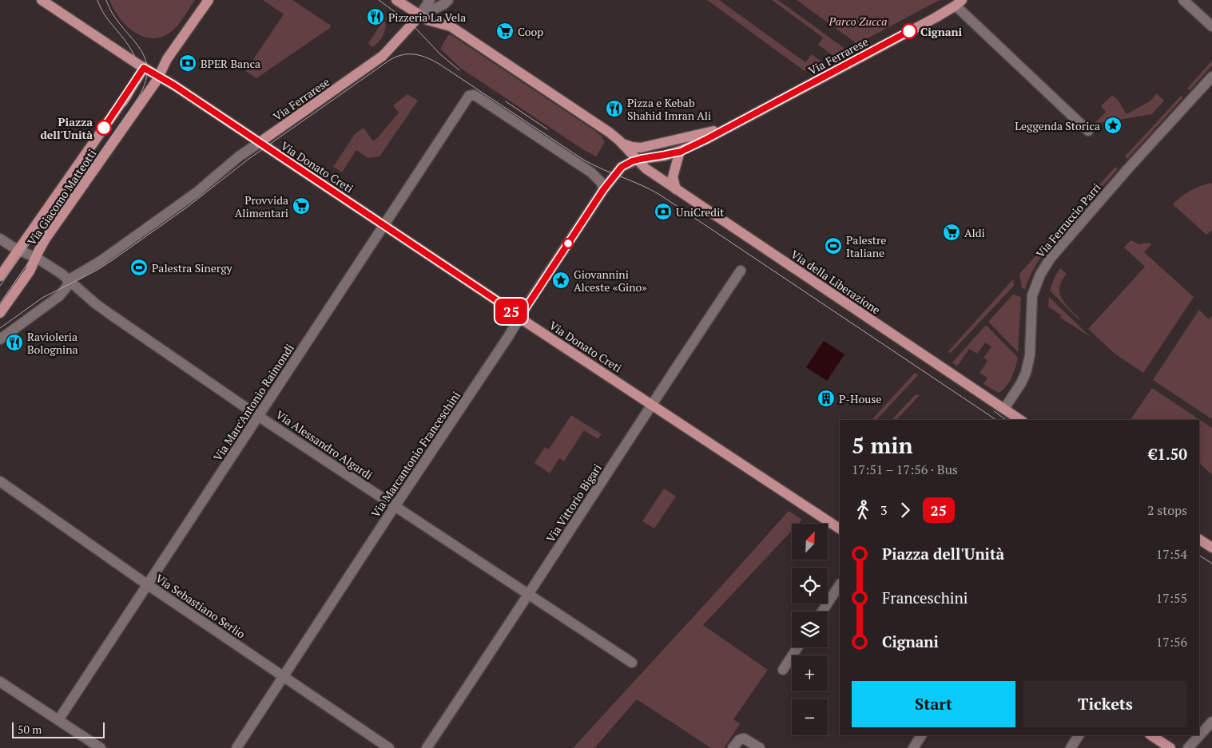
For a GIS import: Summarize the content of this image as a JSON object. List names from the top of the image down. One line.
{"streets":{"main road":["Via Ferrarese","Via Donato Creti","Via Giacomo Matteotti","Via della Liberazione"],"street":["Via Ferruccio Parri","Via Marc'Antonio Raimondi","Via Alessandro Algardi","Via Marcantonio Franceschini","Via Vittorio Bigari","Via Sebastiano Serlio"]},"crossings":[["Via Ferrarese","Via Donato Creti"],["Via Ferrarese","Via della Liberazione"],["Via Ferrarese","Via Alessandro Algardi"],["Via Ferrarese","Via Marcantonio Franceschini"],["Via Donato Creti","Via Marc'Antonio Raimondi"],["Via Donato Creti","Via Marcantonio Franceschini"],["Via Donato Creti","Via Vittorio Bigari"],["Via Giacomo Matteotti","Via Alessandro Algardi"],["Via Ferruccio Parri","Via della Liberazione"],["Via della Liberazione","Via Marcantonio Franceschini"],["Via Marc'Antonio Raimondi","Via Alessandro Algardi"],["Via Marc'Antonio Raimondi","Via Marcantonio Franceschini"],["Via Marc'Antonio Raimondi","Via Sebastiano Serlio"],["Via Alessandro Algardi","Via Marcantonio Franceschini"],["Via Alessandro Algardi","Via Vittorio Bigari"],["Via Marcantonio Franceschini","Via Sebastiano Serlio"]],"parks":["Parco Zucca"],"places":{"restaurant":["Pizzeria La Vela","Pizza e Kebab Shahid Imran Ali","Ravioleria Bolognina"],"supermarket":["Coop","Provvida Alimentari","Aldi"],"other":["Cignani","Piazza dell'Unità"],"bank":["BPER Banca","UniCredit"],"place":["Leggenda Storica","Giovannini Alceste «Gino»"],"sports":["Palestre Italiane","Palestra Sinergy"],"building":["P-House"]},"lines":["bus line 25"],"scale_bar":"50 m","north":"top right","page":{"on_map":"25","heading":["5 min","17:51 – 17:56 · Bus","€1.50"],"legs":["3","25","2 stops"],"map_buttons":["+","−"],"list":[{"name":"Piazza dell'Unità","value":"17:54"},{"name":"Franceschini","value":"17:55"},{"name":"Cignani","value":"17:56"}],"buttons":["Start","Tickets"],"scale":"50 m"}}
